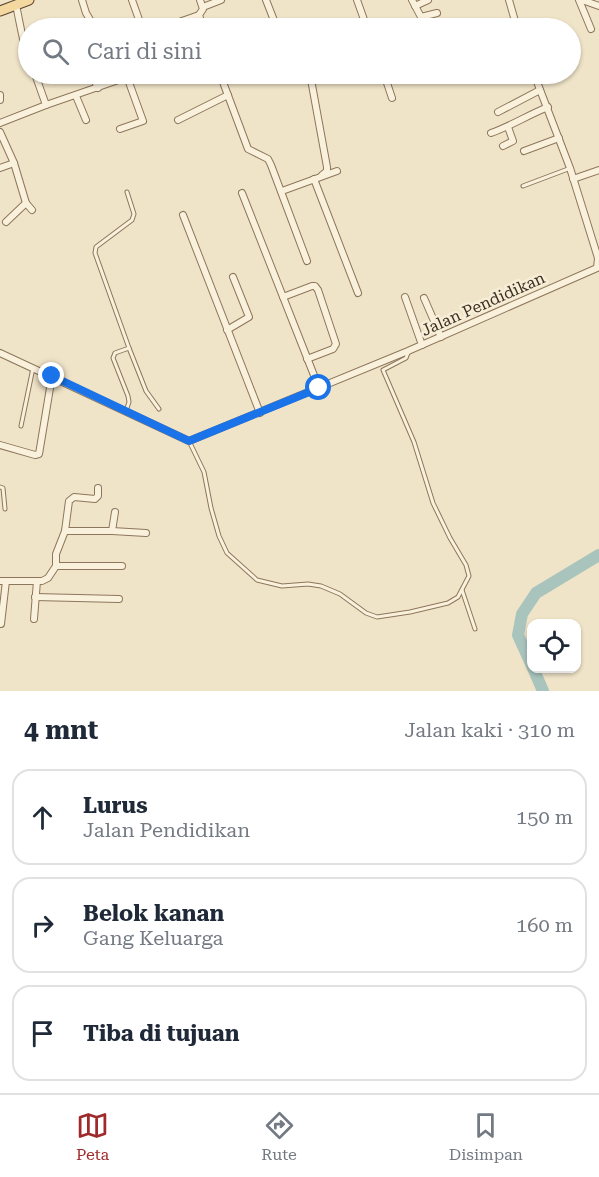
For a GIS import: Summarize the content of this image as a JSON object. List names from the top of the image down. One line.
{"streets":{"street":["Jalan Pendidikan"]},"page":{"search":"Cari di sini","heading":["4 mnt","Jalan kaki · 310 m"],"list":[["Lurus","Jalan Pendidikan","150 m"],["Belok kanan","Gang Keluarga","160 m"],"Tiba di tujuan"],"nav":["Peta","Rute","Disimpan"]}}
